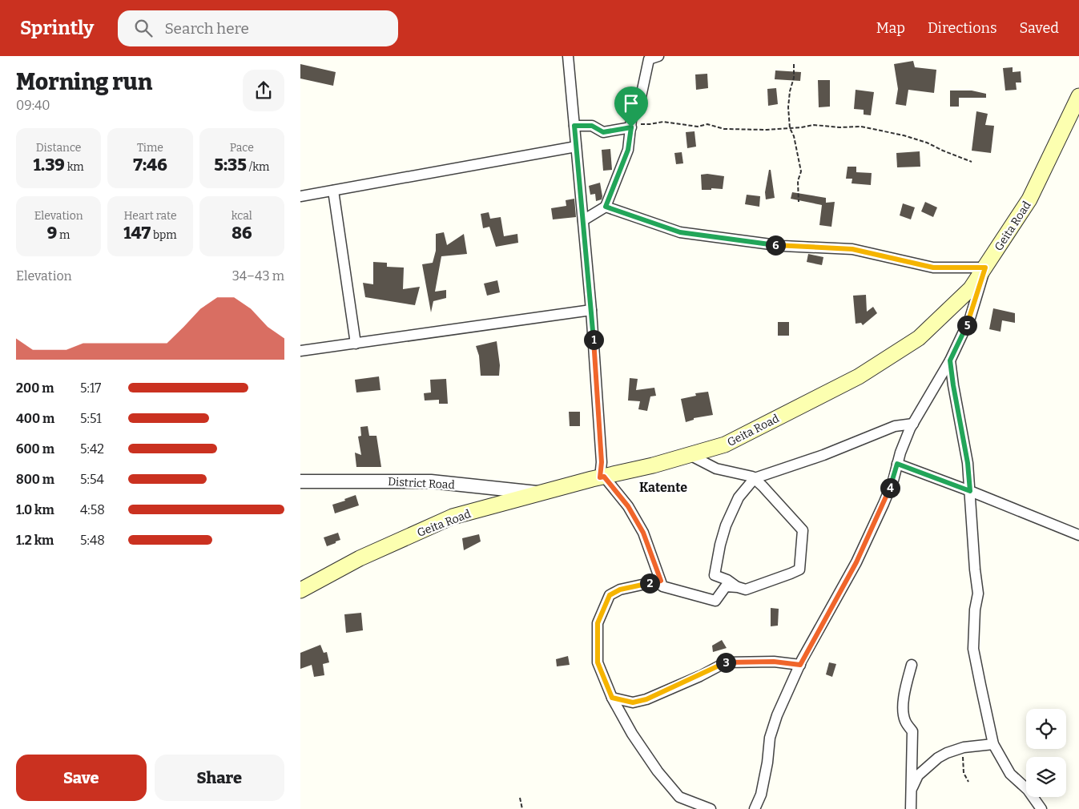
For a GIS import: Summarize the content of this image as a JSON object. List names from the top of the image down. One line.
{"streets":{"main road":["Geita Road"],"street":["District Road"]},"crossings":[["Geita Road","District Road"]],"districts":["Katente"],"page":{"header":"Sprintly","search":"Search here","nav":["Map","Directions","Saved"],"heading":["Morning run","09:40"],"stats":[["Distance","1.39 km"],["Time","7:46"],["Pace","5:35 /km"],["Elevation","9 m"],["Heart rate","147 bpm"],["kcal","86"]],"pins":["6","5","1","4","2","3"],"chart":["Elevation","34–43 m"],"list":[{"name":"200 m","note":"5:17"},{"name":"400 m","note":"5:51"},{"name":"600 m","note":"5:42"},{"name":"800 m","note":"5:54"},{"name":"1.0 km","note":"4:58"},{"name":"1.2 km","note":"5:48"}],"buttons":["Save","Share"]}}
